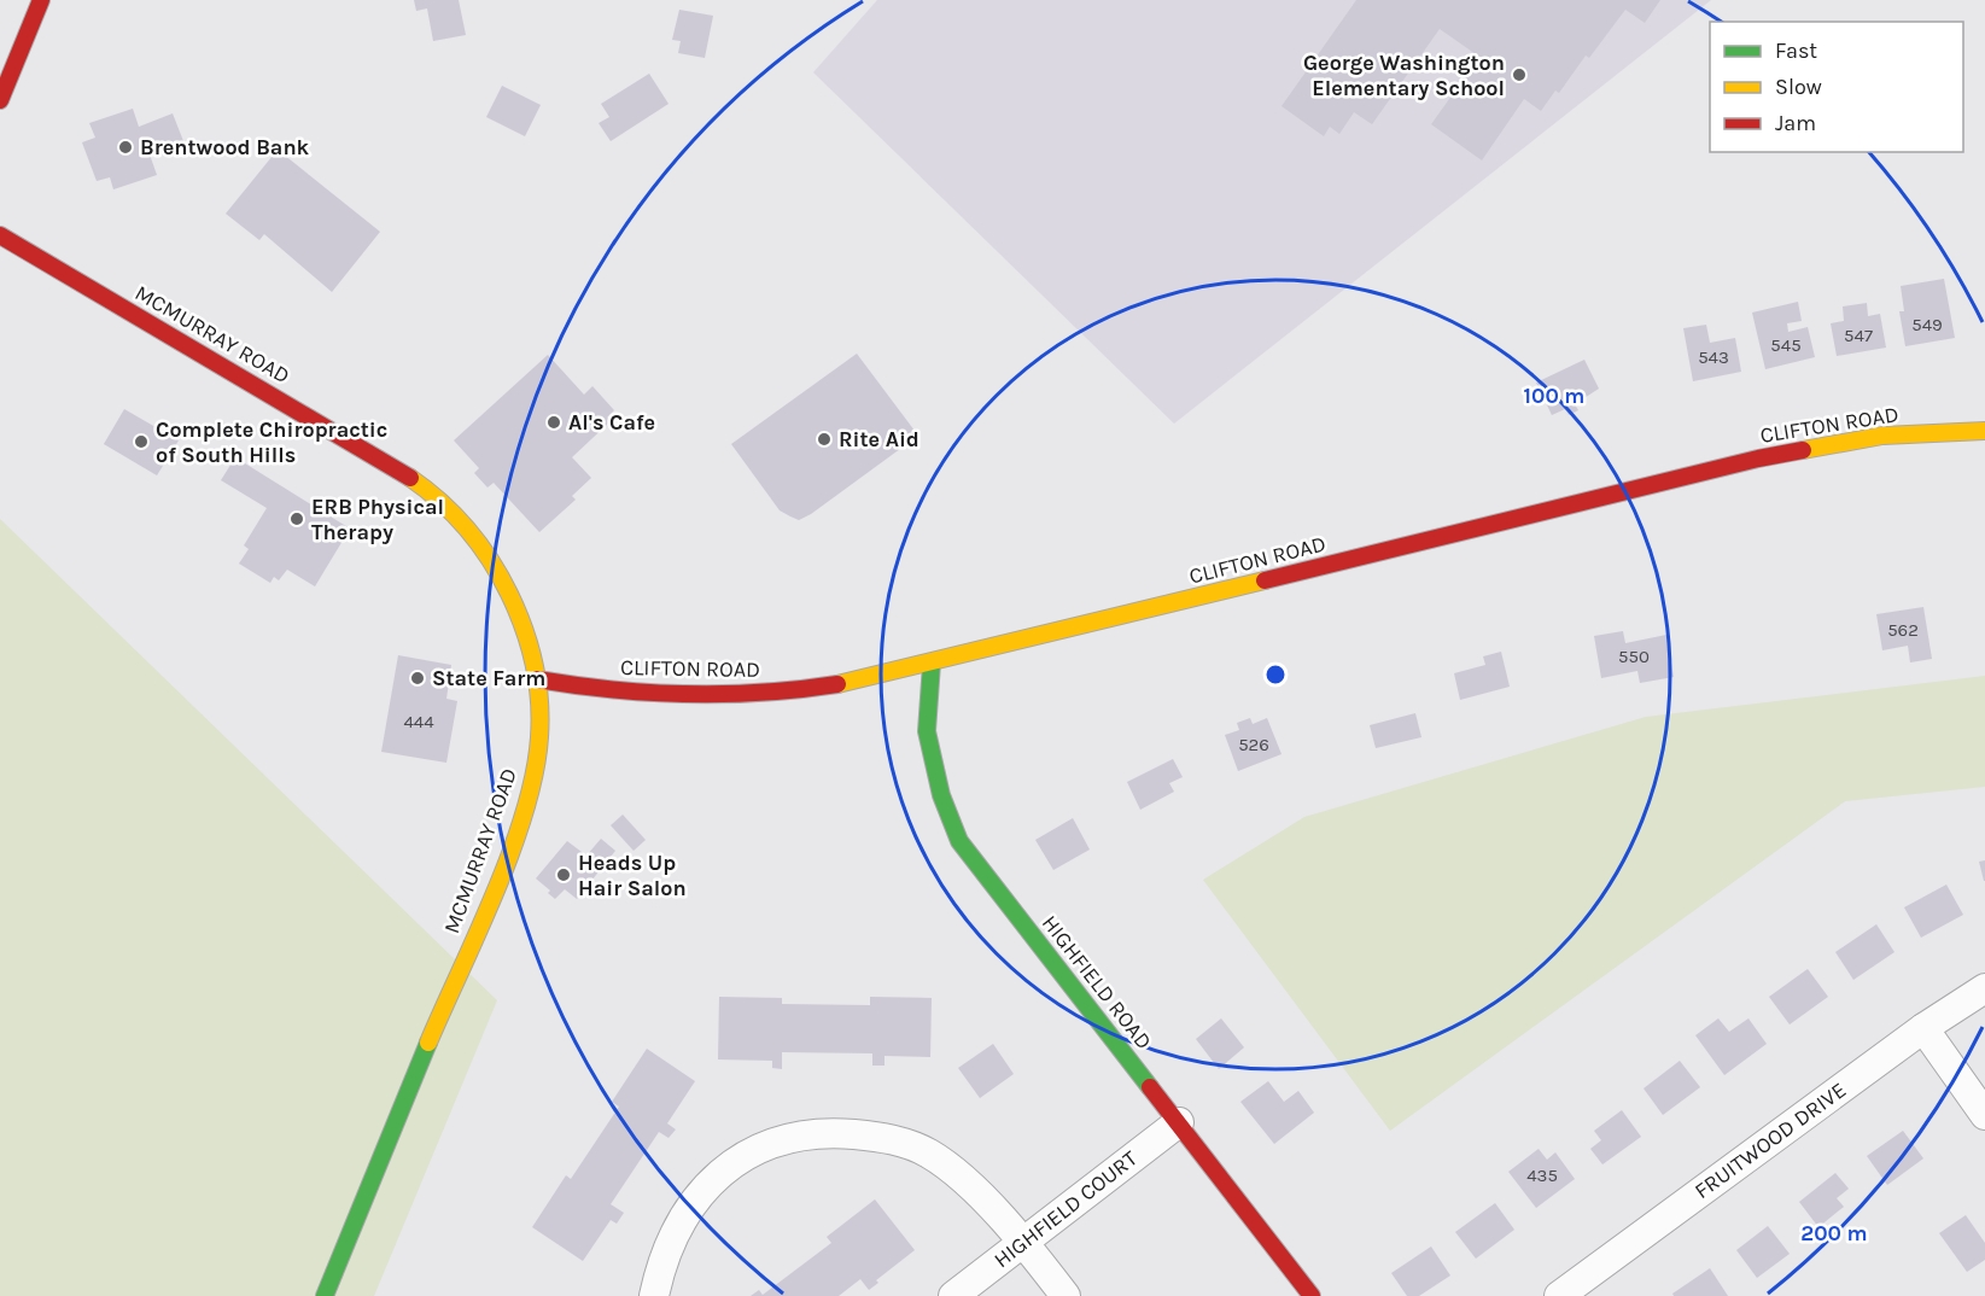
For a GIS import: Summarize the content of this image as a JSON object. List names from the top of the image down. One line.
{"streets":{"main road":["MCMURRAY ROAD","CLIFTON ROAD","HIGHFIELD ROAD"],"street":["FRUITWOOD DRIVE","HIGHFIELD COURT"]},"crossings":[["MCMURRAY ROAD","CLIFTON ROAD"],["CLIFTON ROAD","HIGHFIELD ROAD"],["HIGHFIELD ROAD","HIGHFIELD COURT"]],"places":["George Washington Elementary School","Brentwood Bank","Al's Cafe","Rite Aid","Complete Chiropractic of South Hills","ERB Physical Therapy","State Farm","Heads Up Hair Salon"],"house_numbers":["549","547","545","543","562","550","444","526","435"],"legend":["Fast","Slow","Jam"],"rings":["100 m","200 m"]}
